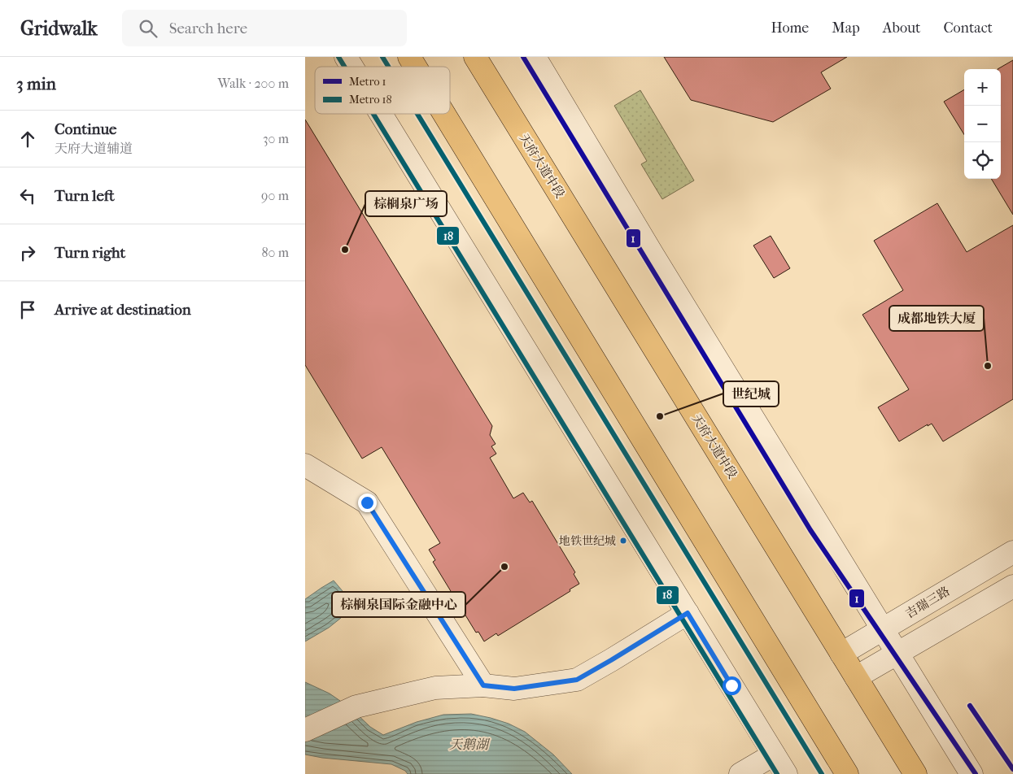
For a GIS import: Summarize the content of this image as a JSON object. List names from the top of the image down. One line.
{"streets":{"main road":["天府大道中段"],"street":["吉瑞三路"]},"crossings":[["天府大道中段","吉瑞三路"]],"water":["天鹅湖"],"places":["棕榈泉广场","成都地铁大厦","世纪城","地铁世纪城","棕榈泉国际金融中心"],"lines":["metro line 1","metro line 18"],"legend":["Metro 1","Metro 18"],"page":{"header":"Gridwalk","search":"Search here","nav":["Home","Map","About","Contact"],"heading":["3 min","Walk · 200 m"],"map_buttons":["+","−"],"list":[["Continue","天府大道辅道","30 m"],["Turn left","90 m"],["Turn right","80 m"],"Arrive at destination"]}}
